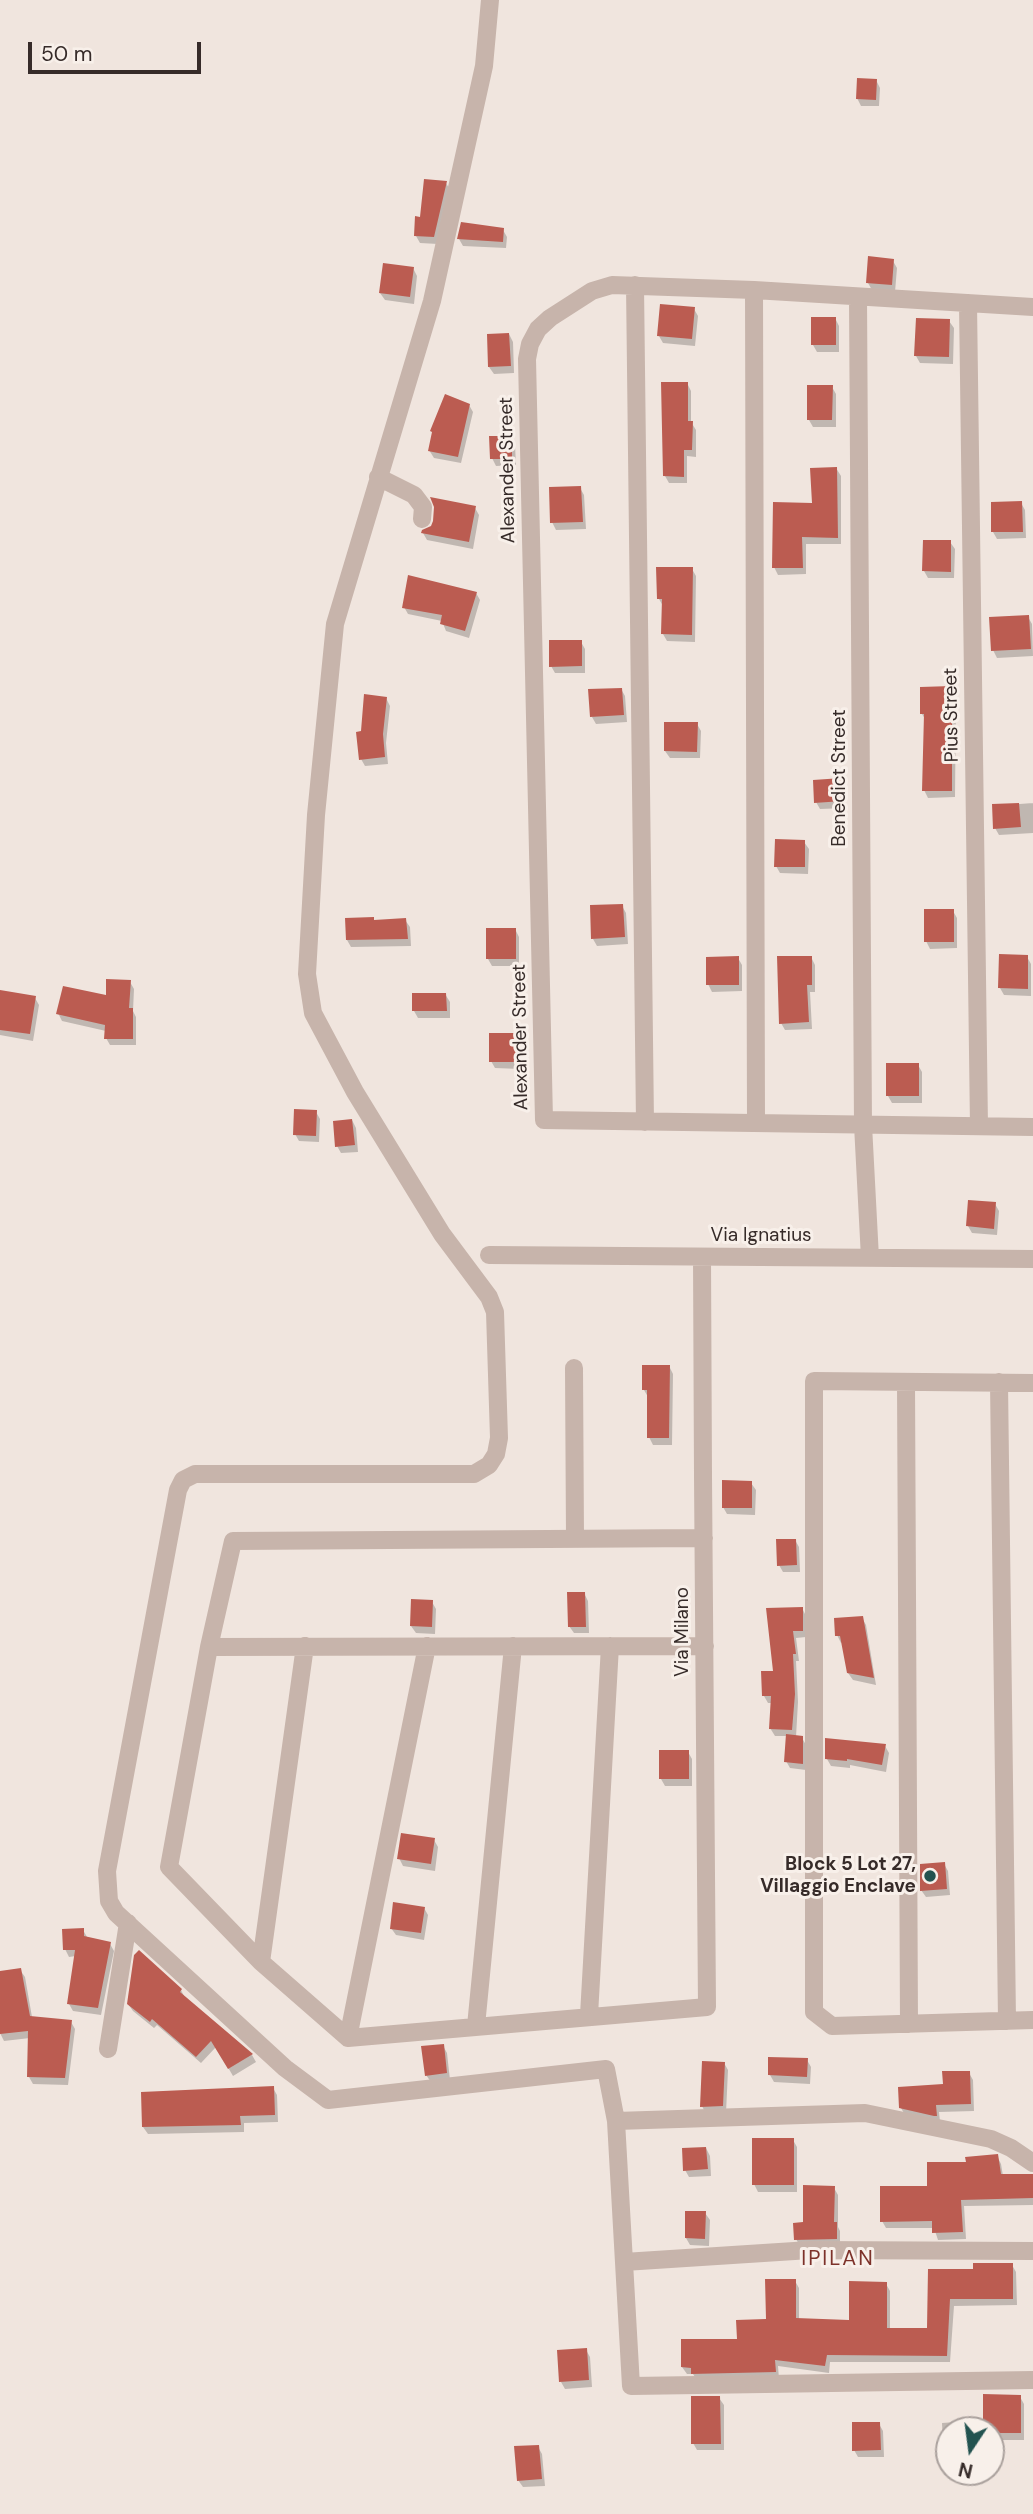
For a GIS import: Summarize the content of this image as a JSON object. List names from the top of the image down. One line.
{"streets":{"street":["Alexander Street","Pius Street","Benedict Street","Via Ignatius","Via Milano"]},"crossings":[["Alexander Street","Pius Street"],["Alexander Street","Benedict Street"],["Benedict Street","Via Ignatius"],["Via Ignatius","Via Milano"]],"districts":["IPILAN"],"places":["Block 5 Lot 27, Villaggio Enclave"],"scale_bar":"50 m","north":"bottom"}
